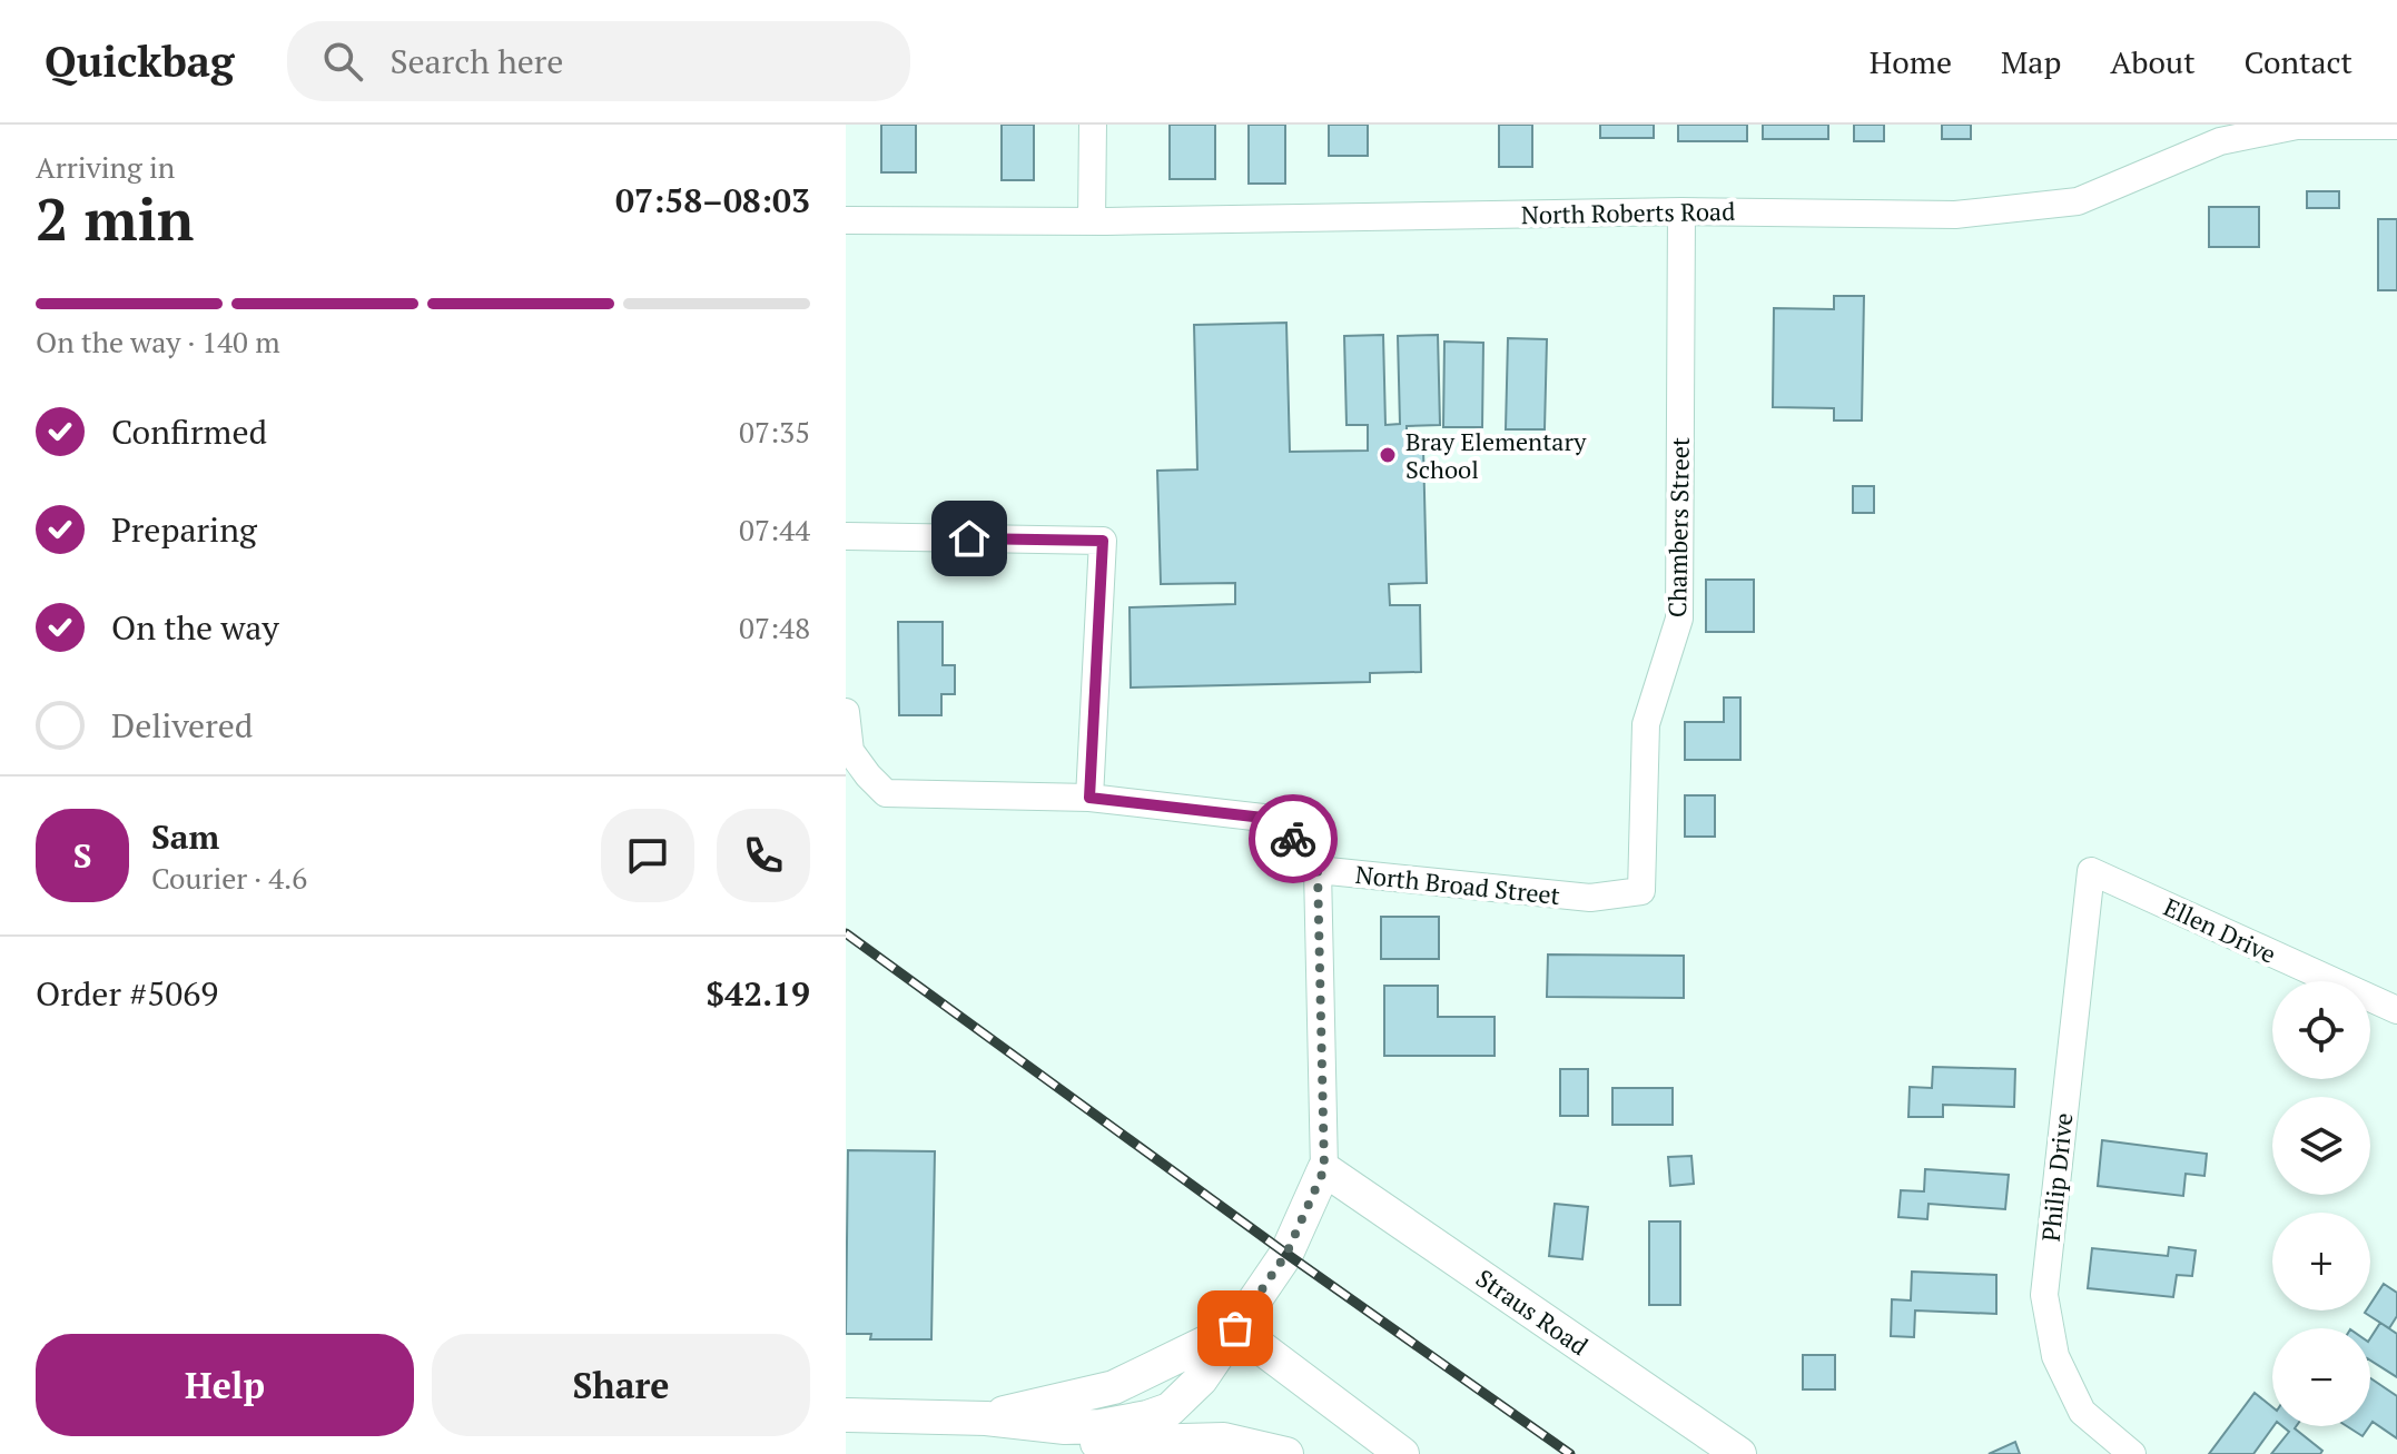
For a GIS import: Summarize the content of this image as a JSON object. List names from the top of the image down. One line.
{"streets":{"street":["North Roberts Road","Chambers Street","North Broad Street","Ellen Drive","Philip Drive","Straus Road"]},"crossings":[["North Roberts Road","Chambers Street"],["Chambers Street","North Broad Street"],["Ellen Drive","Philip Drive"]],"places":["Bray Elementary School"],"page":{"header":"Quickbag","search":"Search here","nav":["Home","Map","About","Contact"],"heading":["2 min","Arriving in","07:58–08:03"],"panel":["Sam","Courier · 4.6","Order #5069","$42.19"],"bar":"On the way · 140 m","list":[["Confirmed","07:35"],["Preparing","07:44"],["On the way","07:48"],"Delivered"],"round":"S","map_buttons":["+","−"],"buttons":["Help","Share"]}}
